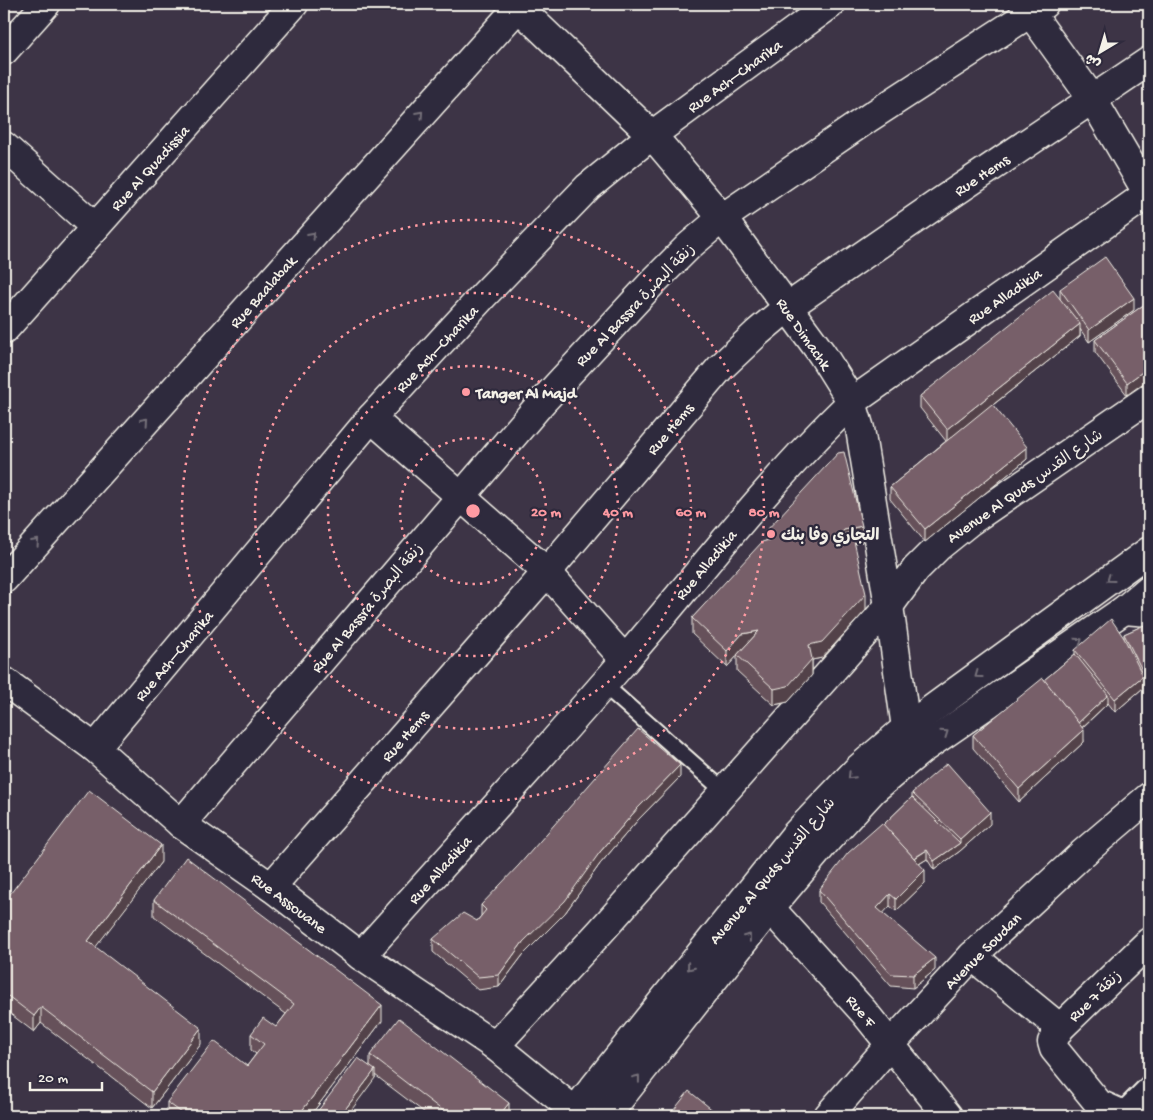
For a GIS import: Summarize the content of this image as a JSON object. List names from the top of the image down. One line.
{"streets":{"street":["Rue Ach–Charika","Rue Al Quadissia","Rue Hems","Rue Baalabak","Rue Alladikia","Rue Al Bassra زنقة البصرة","Rue Dimachk","Avenue Al Quds شارع القدس","Rue Assouane","Avenue Soudan","Rue 7 زنقة","Rue F"]},"crossings":[["Rue Ach–Charika","Rue Dimachk"],["Rue Ach–Charika","Rue Assouane"],["Rue Hems","Rue Dimachk"],["Rue Hems","Rue Assouane"],["Rue Baalabak","Rue Dimachk"],["Rue Alladikia","Rue Dimachk"],["Rue Alladikia","Rue Assouane"],["Rue Al Bassra زنقة البصرة","Rue Dimachk"],["Rue Al Bassra زنقة البصرة","Rue Assouane"],["Rue Dimachk","Avenue Al Quds شارع القدس"],["Avenue Al Quds شارع القدس","Rue Assouane"],["Avenue Al Quds شارع القدس","Rue F"],["Avenue Soudan","Rue 7 زنقة"],["Avenue Soudan","Rue F"]],"one_way":["Rue Baalabak"],"places":["Tanger Al Majd","التجاري وفا بنك"],"scale_bar":"20 m","north":"bottom left","rings":["20 m","40 m","60 m","80 m"]}
